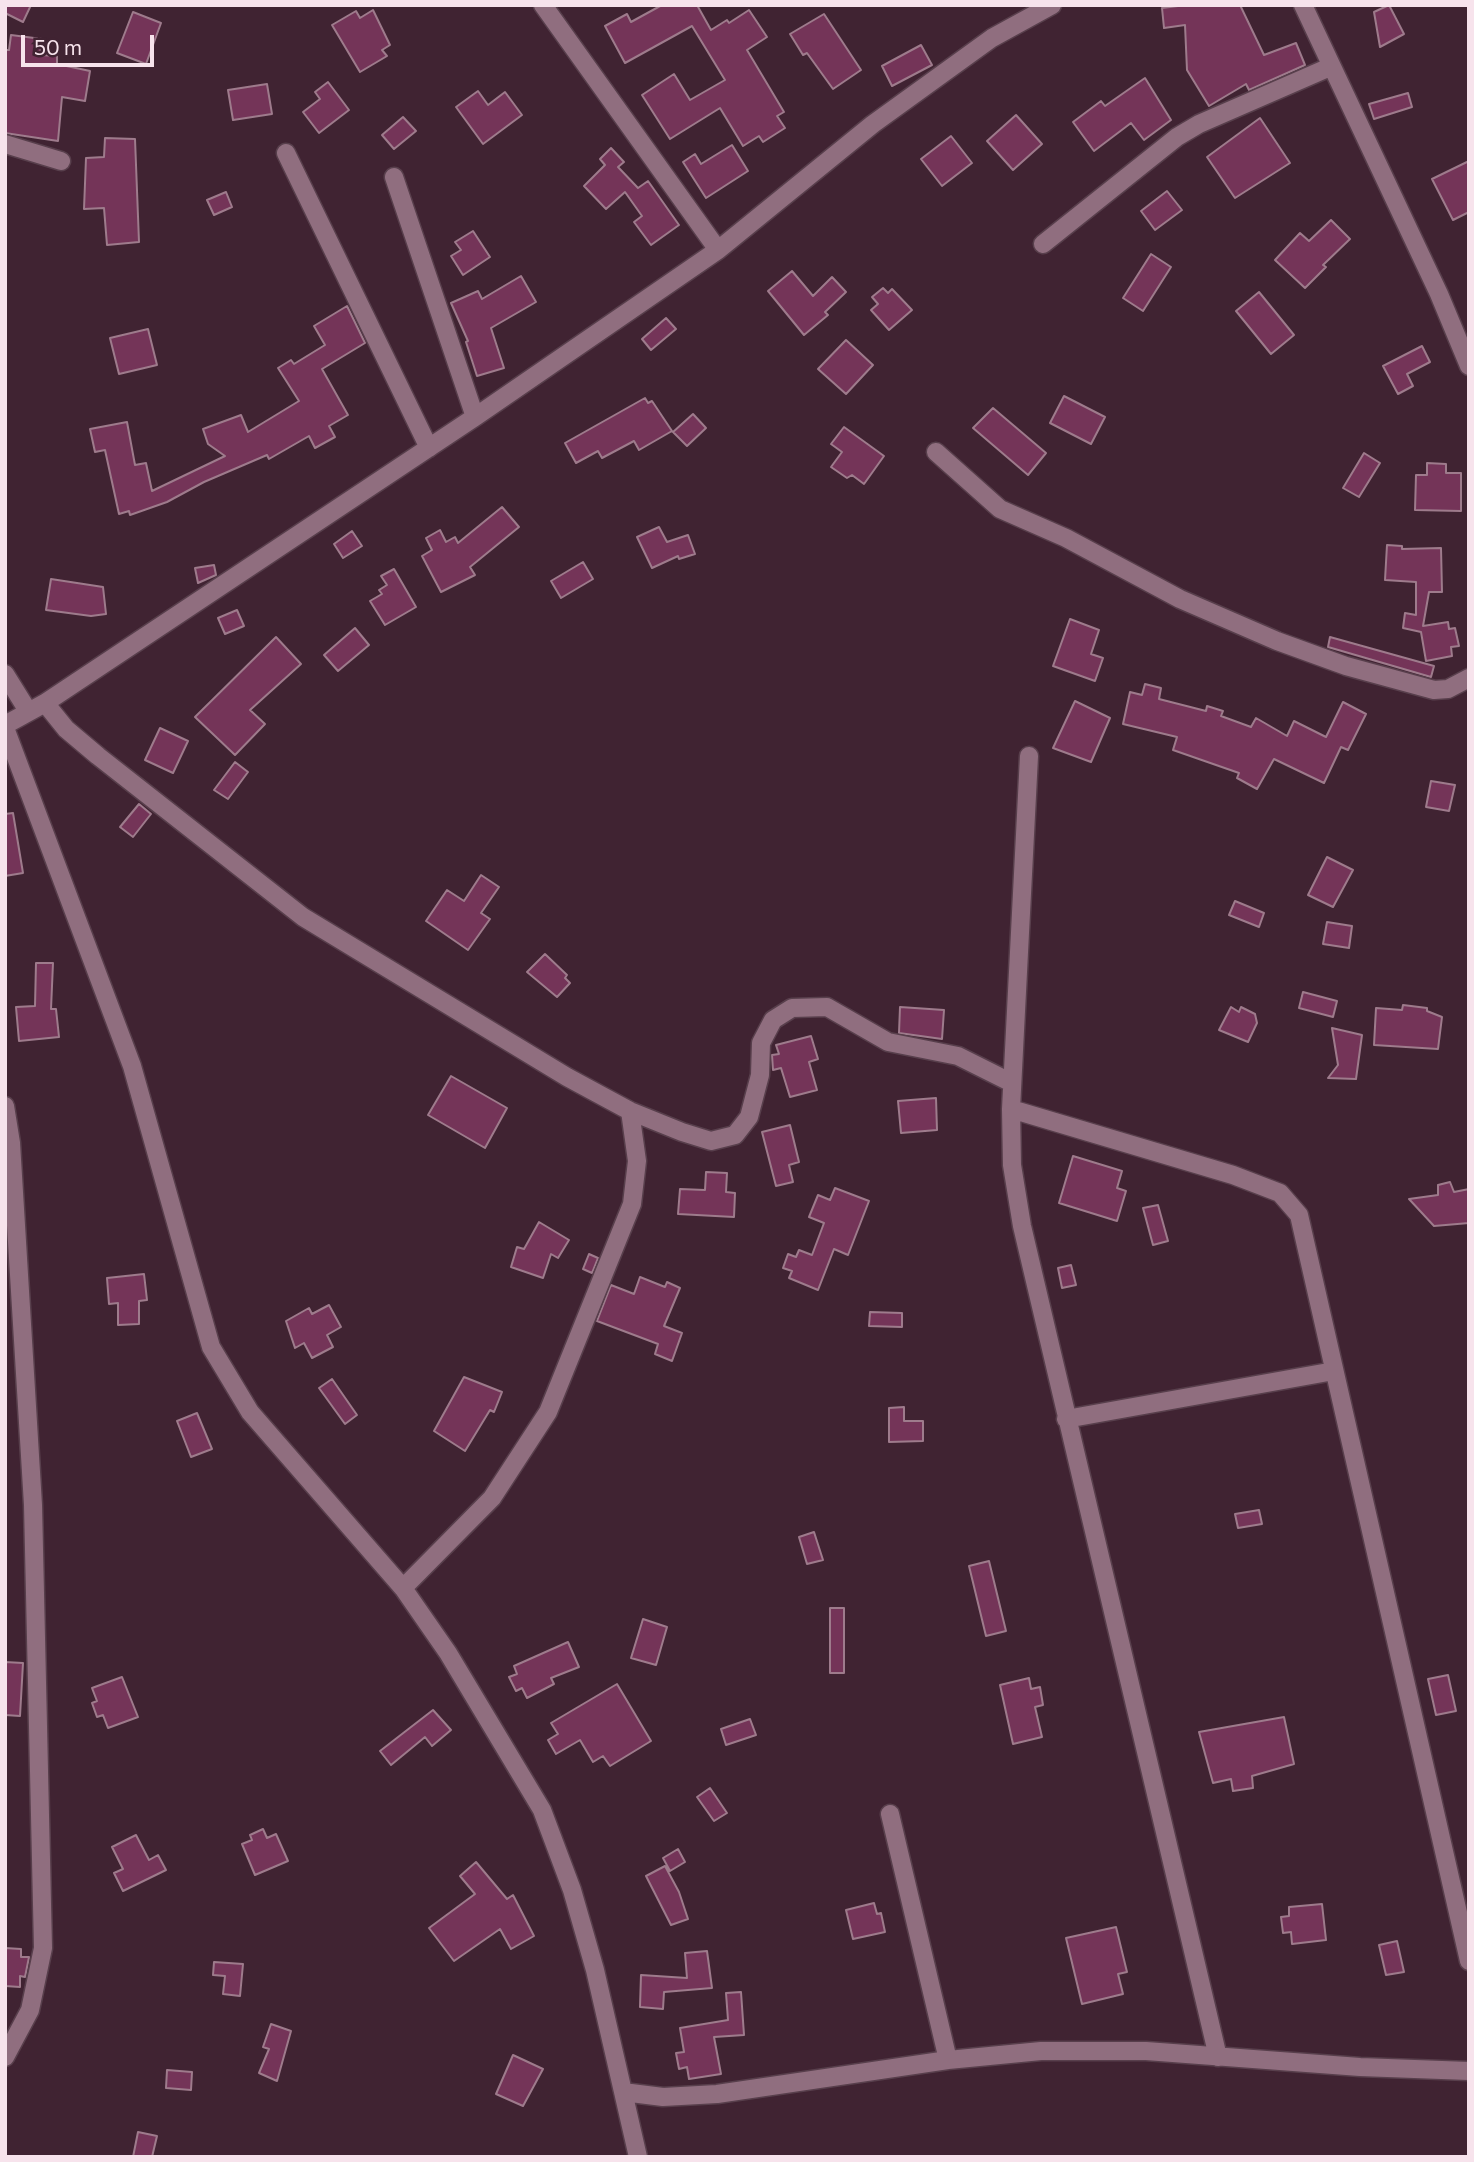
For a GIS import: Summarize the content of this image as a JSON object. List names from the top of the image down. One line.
{"scale_bar":"50 m"}
